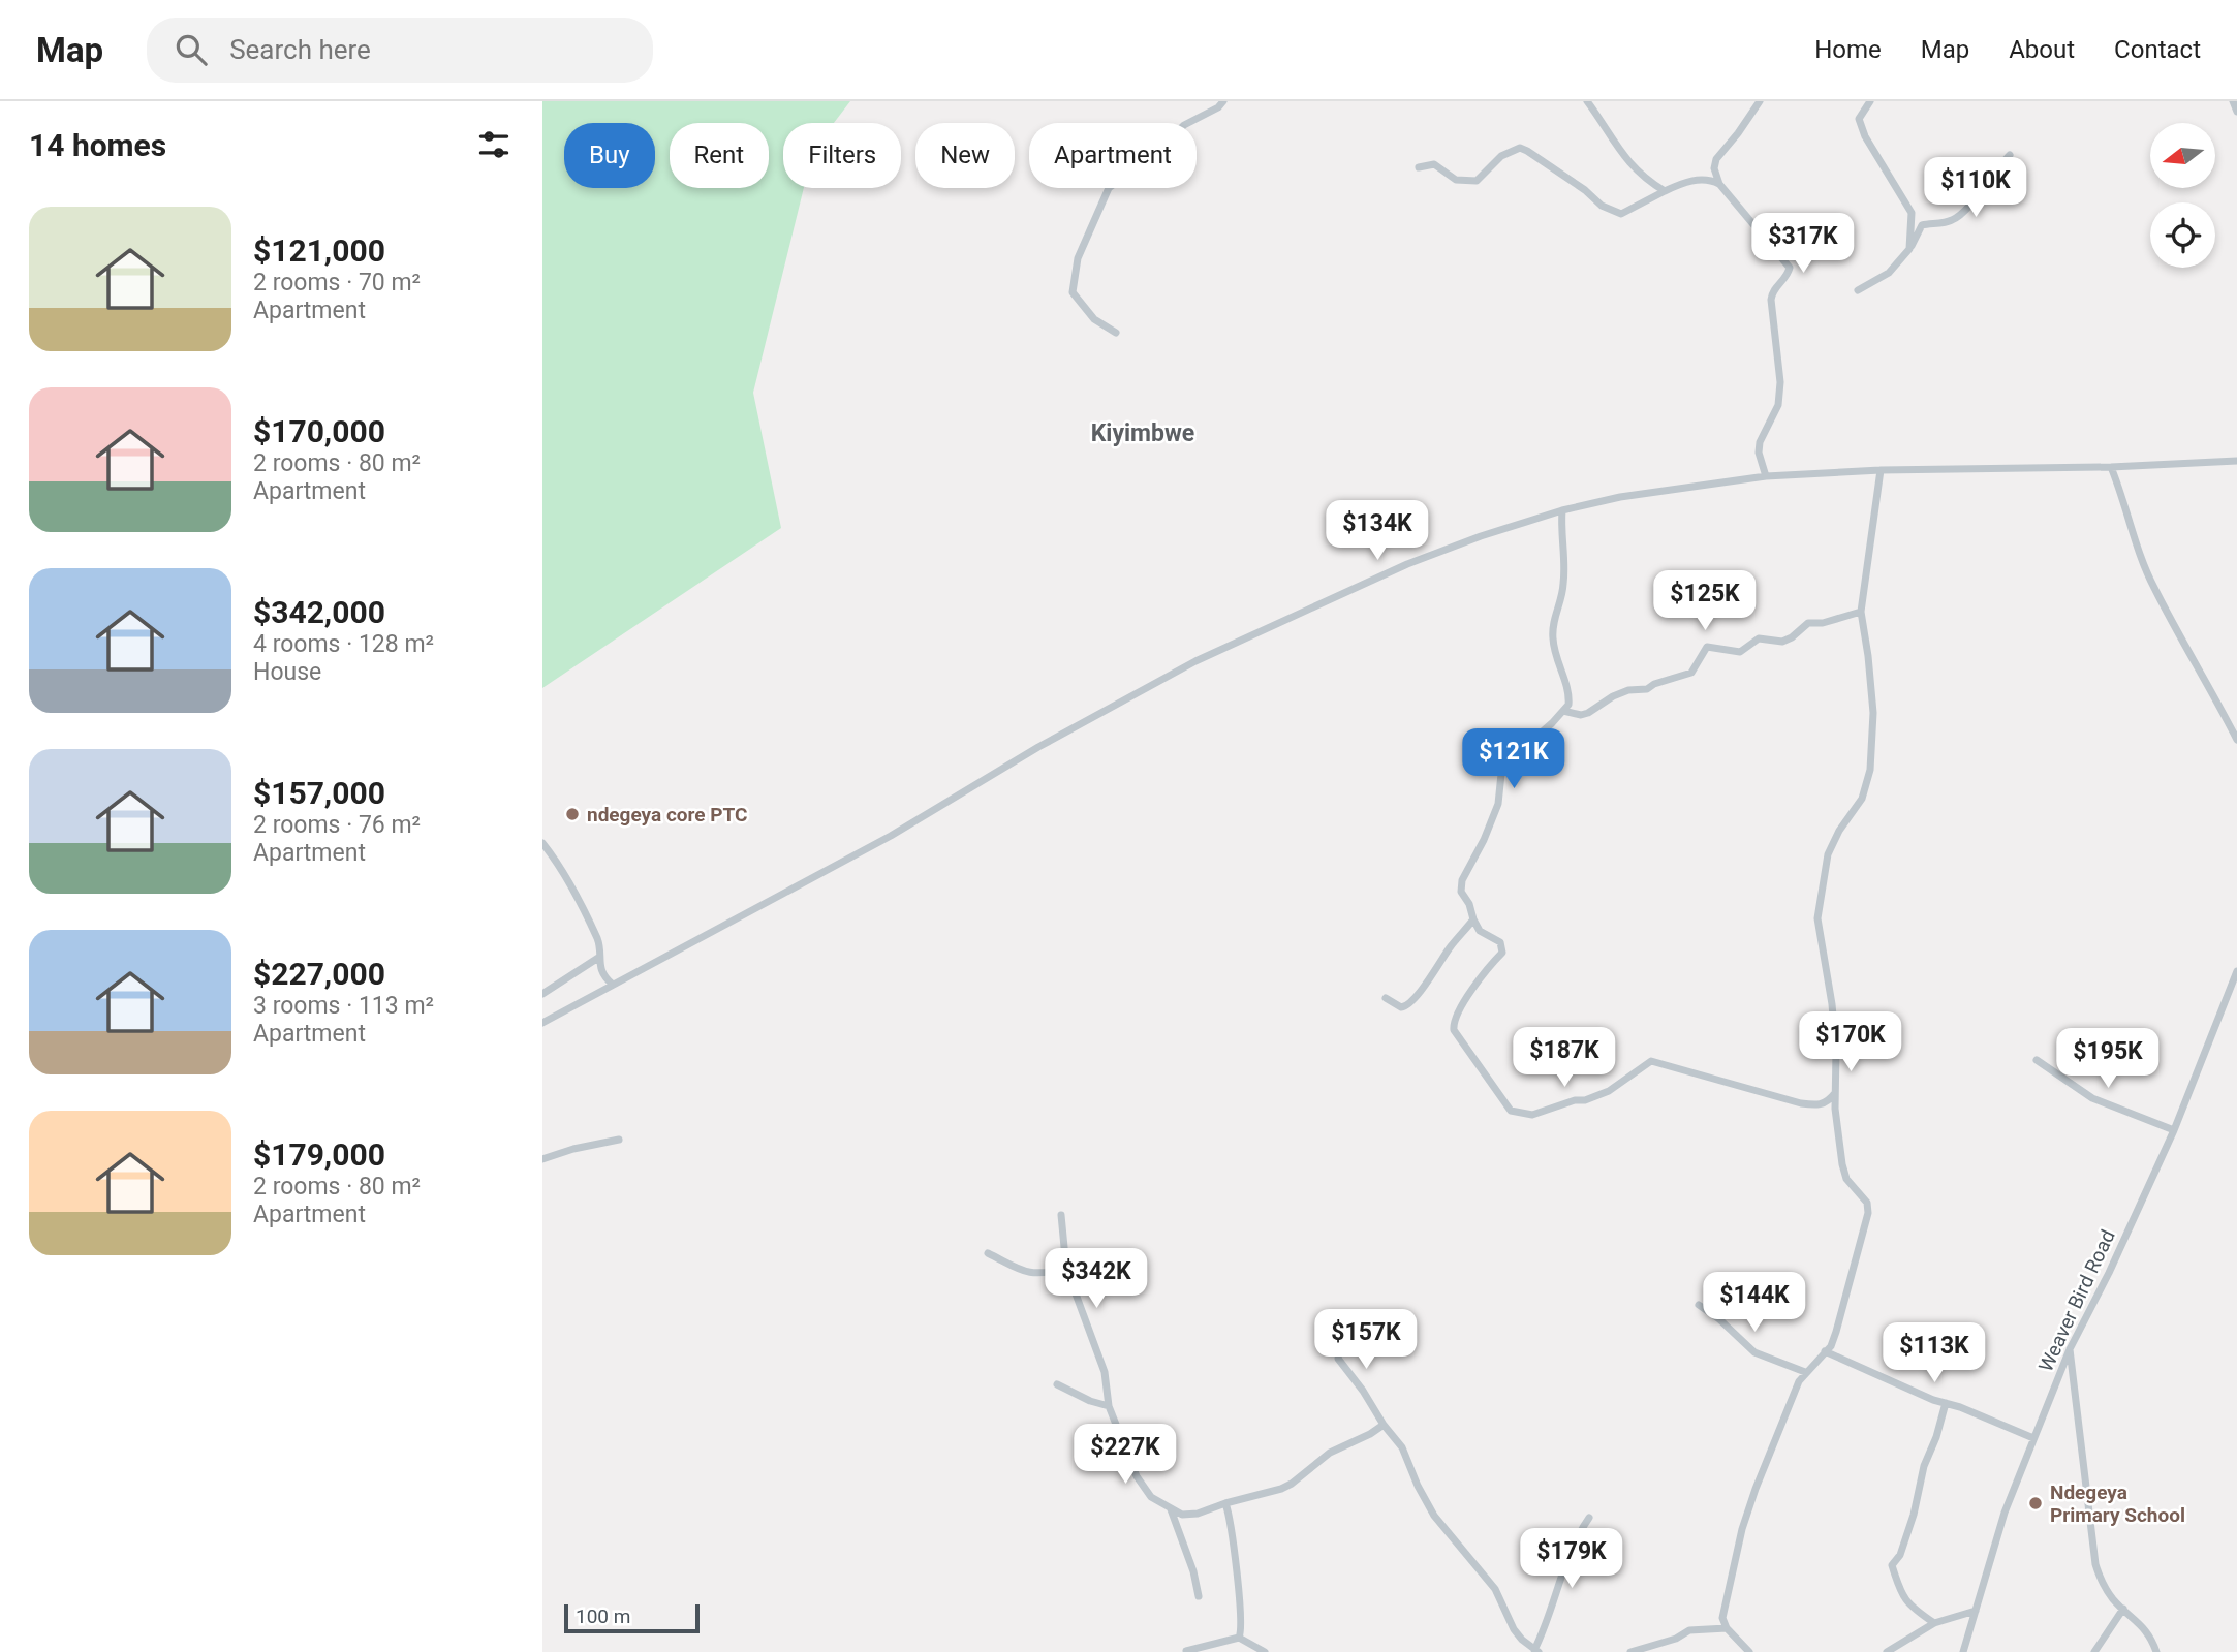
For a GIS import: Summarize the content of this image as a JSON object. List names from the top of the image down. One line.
{"streets":{"street":["Weaver Bird Road"]},"districts":["Kiyimbwe"],"places":["ndegeya core PTC","Ndegeya Primary School"],"scale_bar":"100 m","north":"left","page":{"header":"Map","search":"Search here","nav":["Home","Map","About","Contact"],"heading":"14 homes","chip":["Buy","Rent","Filters","New","Apartment"],"price":["$110K","$317K","$134K","$125K","$121K","$170K","$187K","$195K","$342K","$144K","$157K","$113K","$227K","$179K"],"list":[{"name":"$121,000","note":"2 rooms · 70 m² · Apartment"},{"name":"$170,000","note":"2 rooms · 80 m² · Apartment"},{"name":"$342,000","note":"4 rooms · 128 m² · House"},{"name":"$157,000","note":"2 rooms · 76 m² · Apartment"},{"name":"$227,000","note":"3 rooms · 113 m² · Apartment"},{"name":"$179,000","note":"2 rooms · 80 m² · Apartment"}],"scale":"100 m"}}
